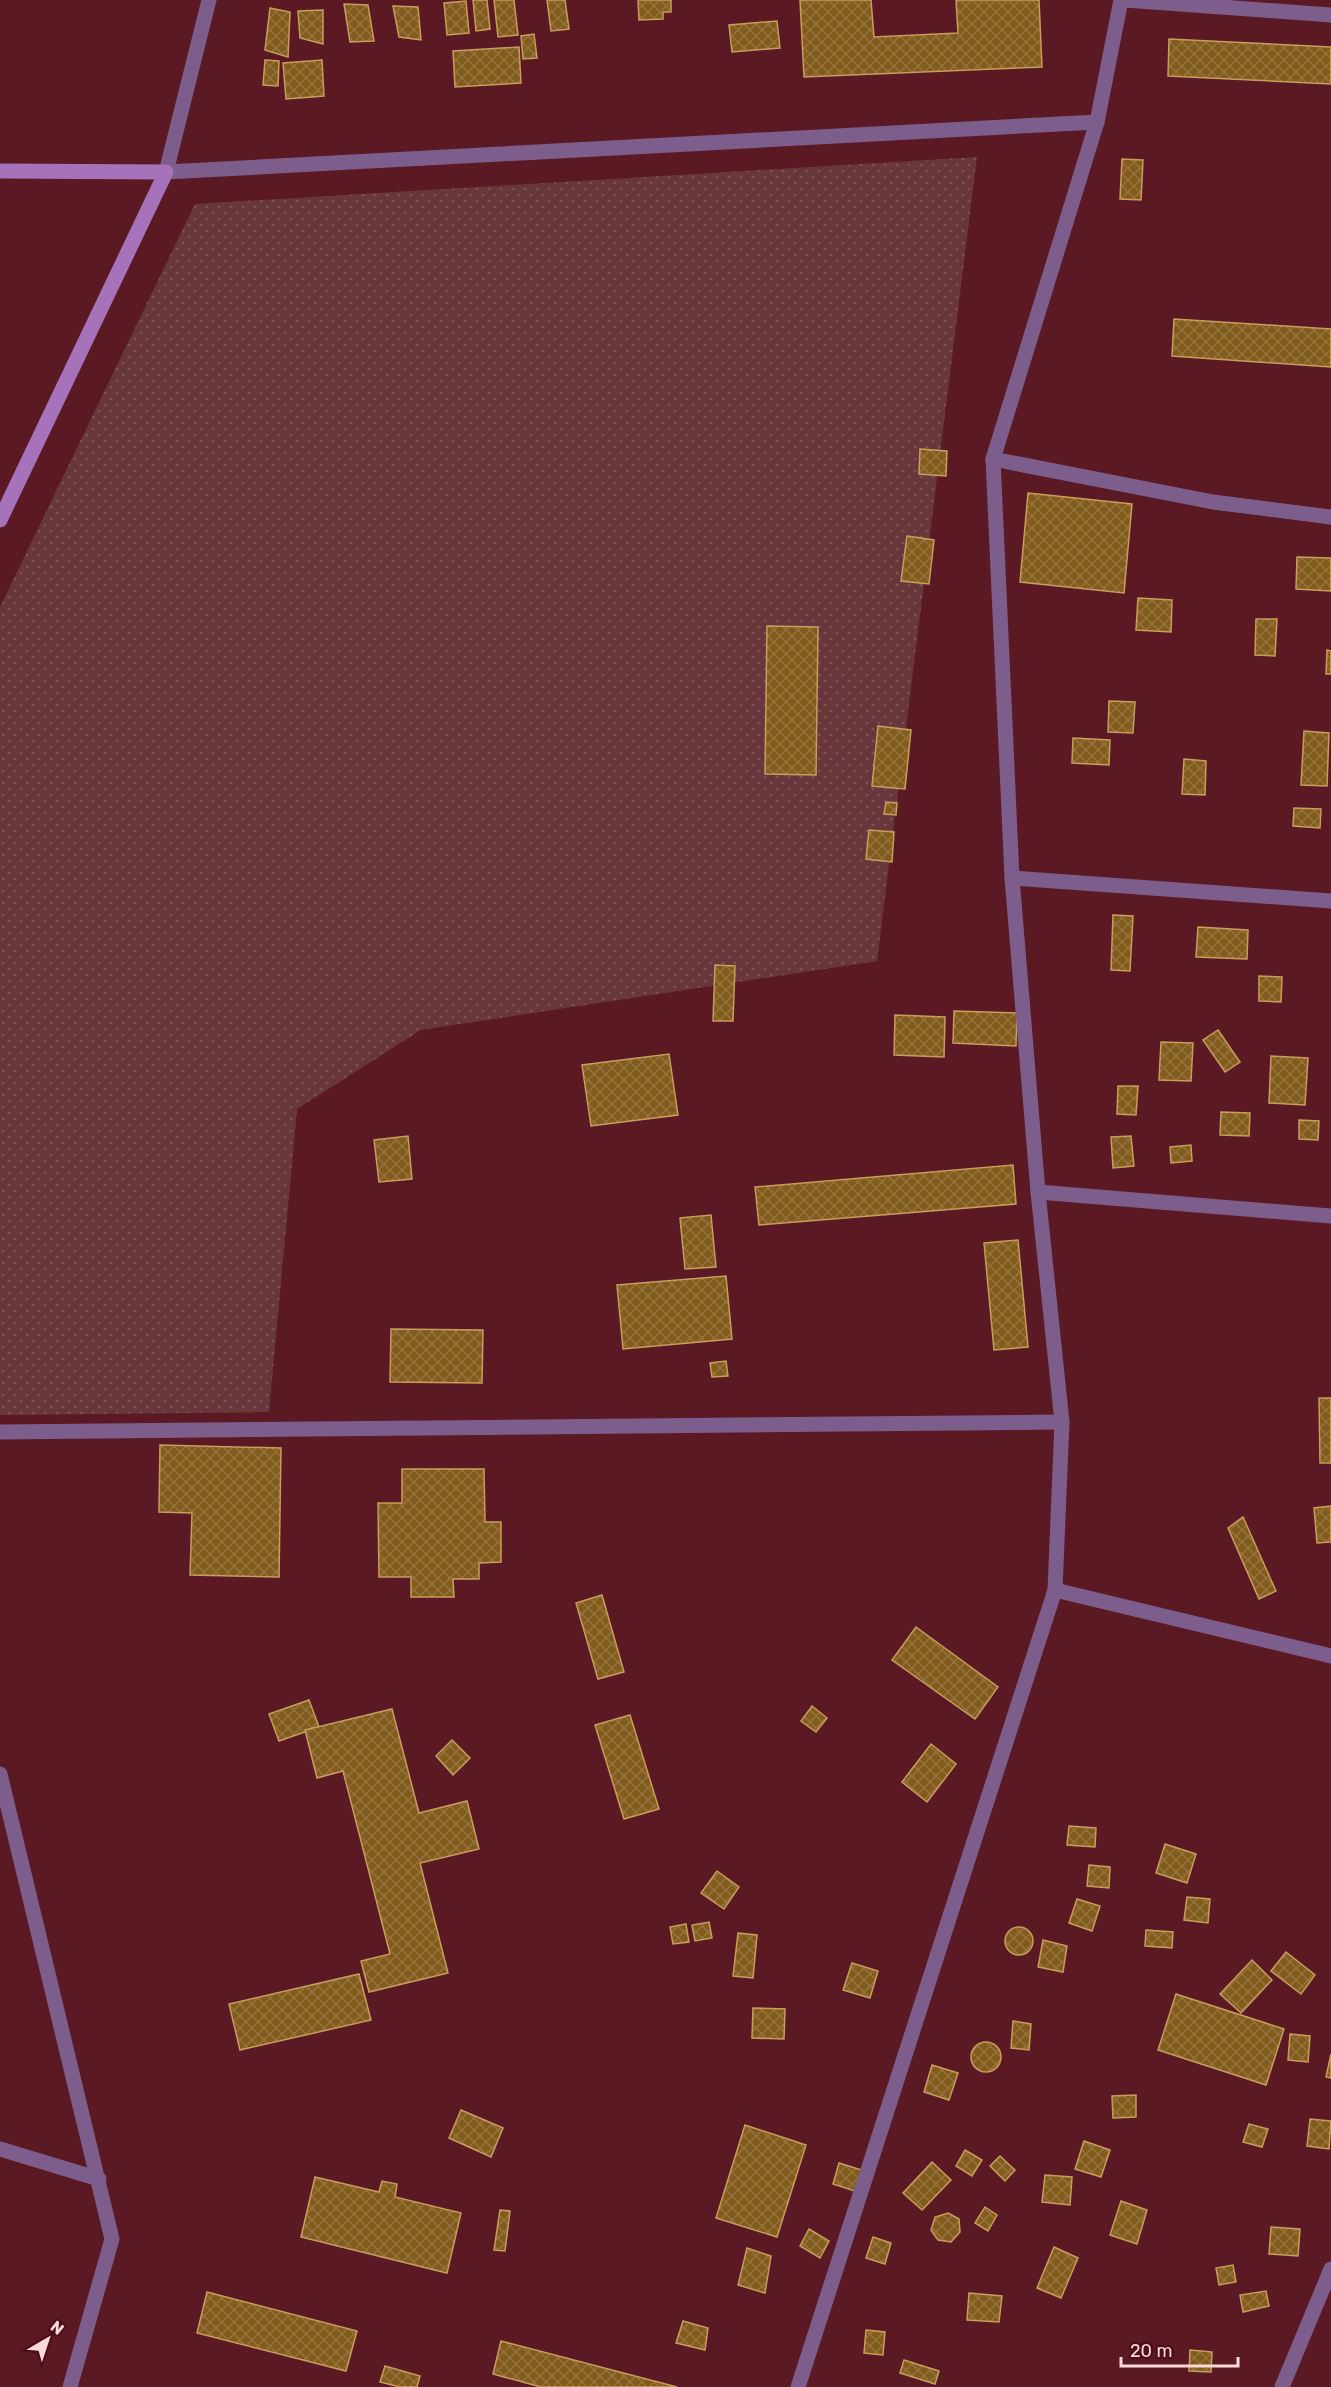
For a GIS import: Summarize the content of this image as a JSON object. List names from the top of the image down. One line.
{"scale_bar":"20 m","north":"top right"}
